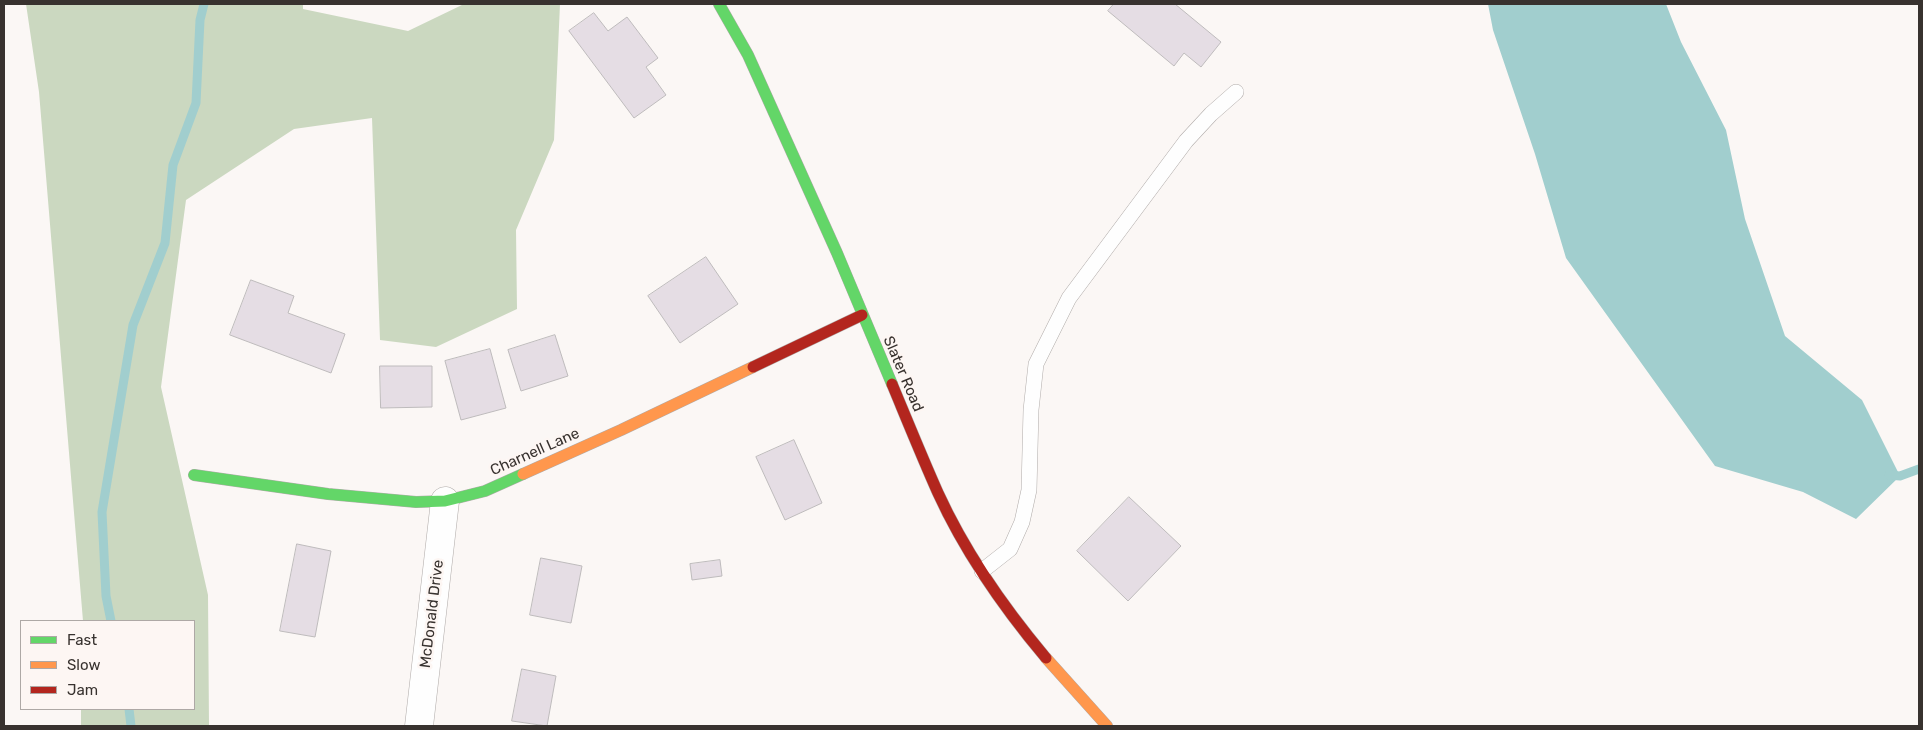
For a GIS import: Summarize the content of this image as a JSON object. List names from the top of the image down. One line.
{"streets":{"street":["Slater Road","Charnell Lane","McDonald Drive"]},"crossings":[["Slater Road","Charnell Lane"],["Charnell Lane","McDonald Drive"]],"legend":["Fast","Slow","Jam"]}
